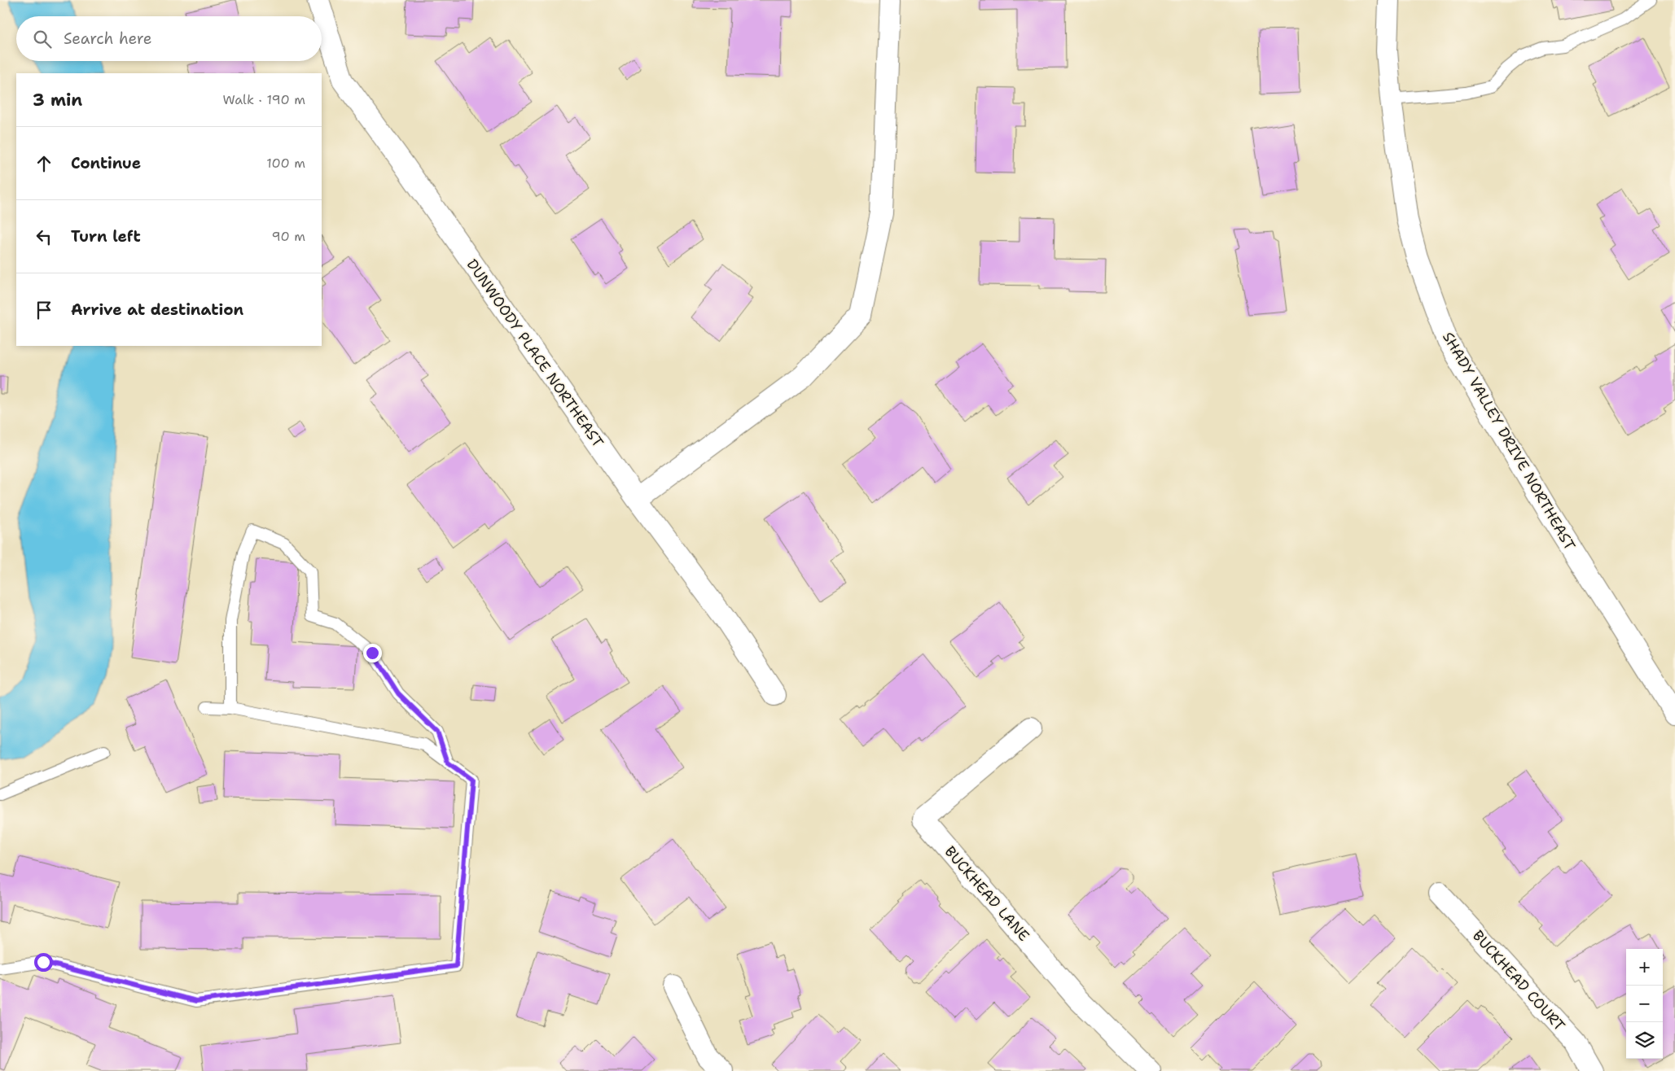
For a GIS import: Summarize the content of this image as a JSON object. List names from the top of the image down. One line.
{"streets":{"street":["DUNWOODY PLACE NORTHEAST","SHADY VALLEY DRIVE NORTHEAST","BUCKHEAD LANE","BUCKHEAD COURT"]},"page":{"search":"Search here","heading":["3 min","Walk · 190 m"],"list":[["Continue","100 m"],["Turn left","90 m"],"Arrive at destination"],"map_buttons":["+","−"]}}
